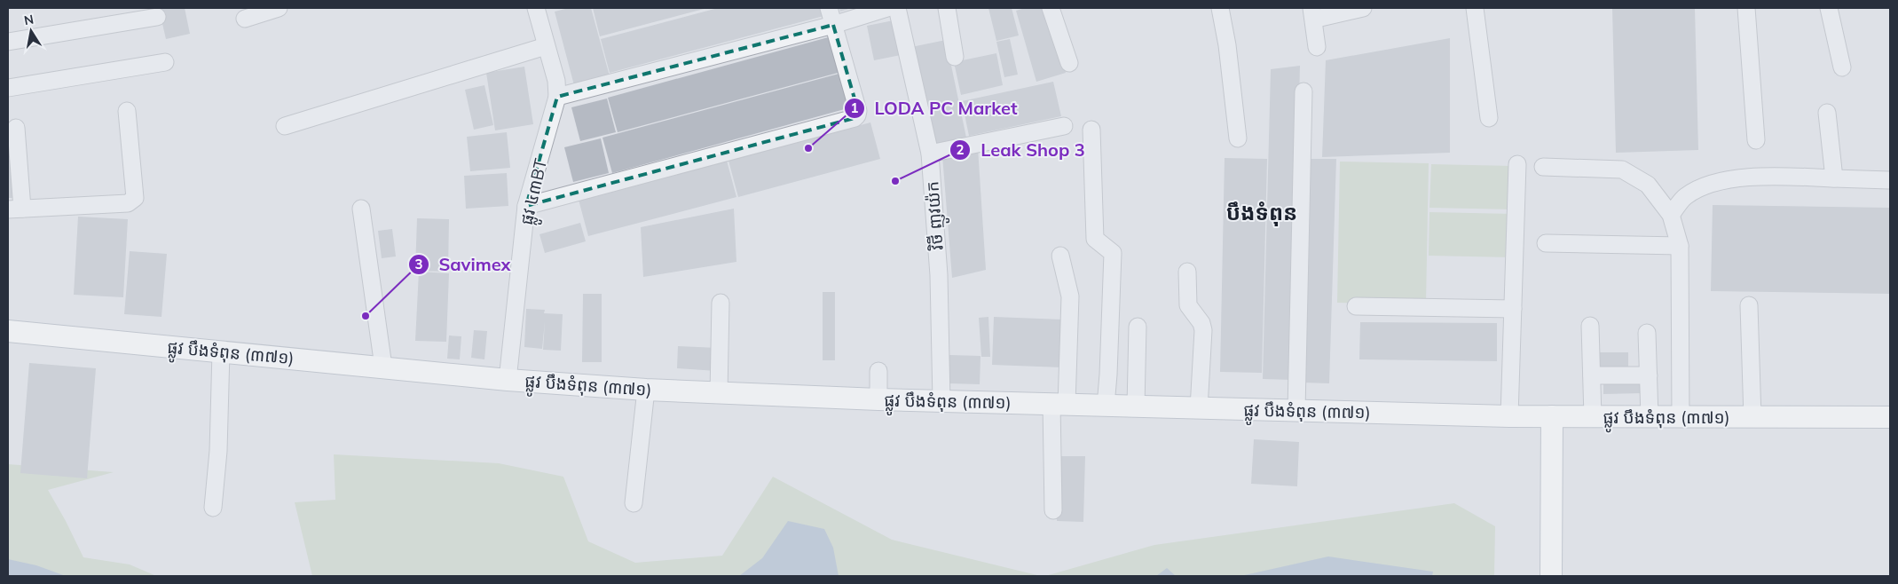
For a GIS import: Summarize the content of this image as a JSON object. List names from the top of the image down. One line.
{"streets":{"main road":["ផ្លូវ បឹងទំពុន (៣៧១)"],"street":["ផ្លូវ ៤៣BT","វិថី ញូវយ៉ក"]},"crossings":[["ផ្លូវ ៤៣BT","ផ្លូវ បឹងទំពុន (៣៧១)"],["វិថី ញូវយ៉ក","ផ្លូវ បឹងទំពុន (៣៧១)"]],"districts":["បឹងទំពុន"],"places":["LODA PC Market","Leak Shop 3","Savimex"],"north":"top"}
